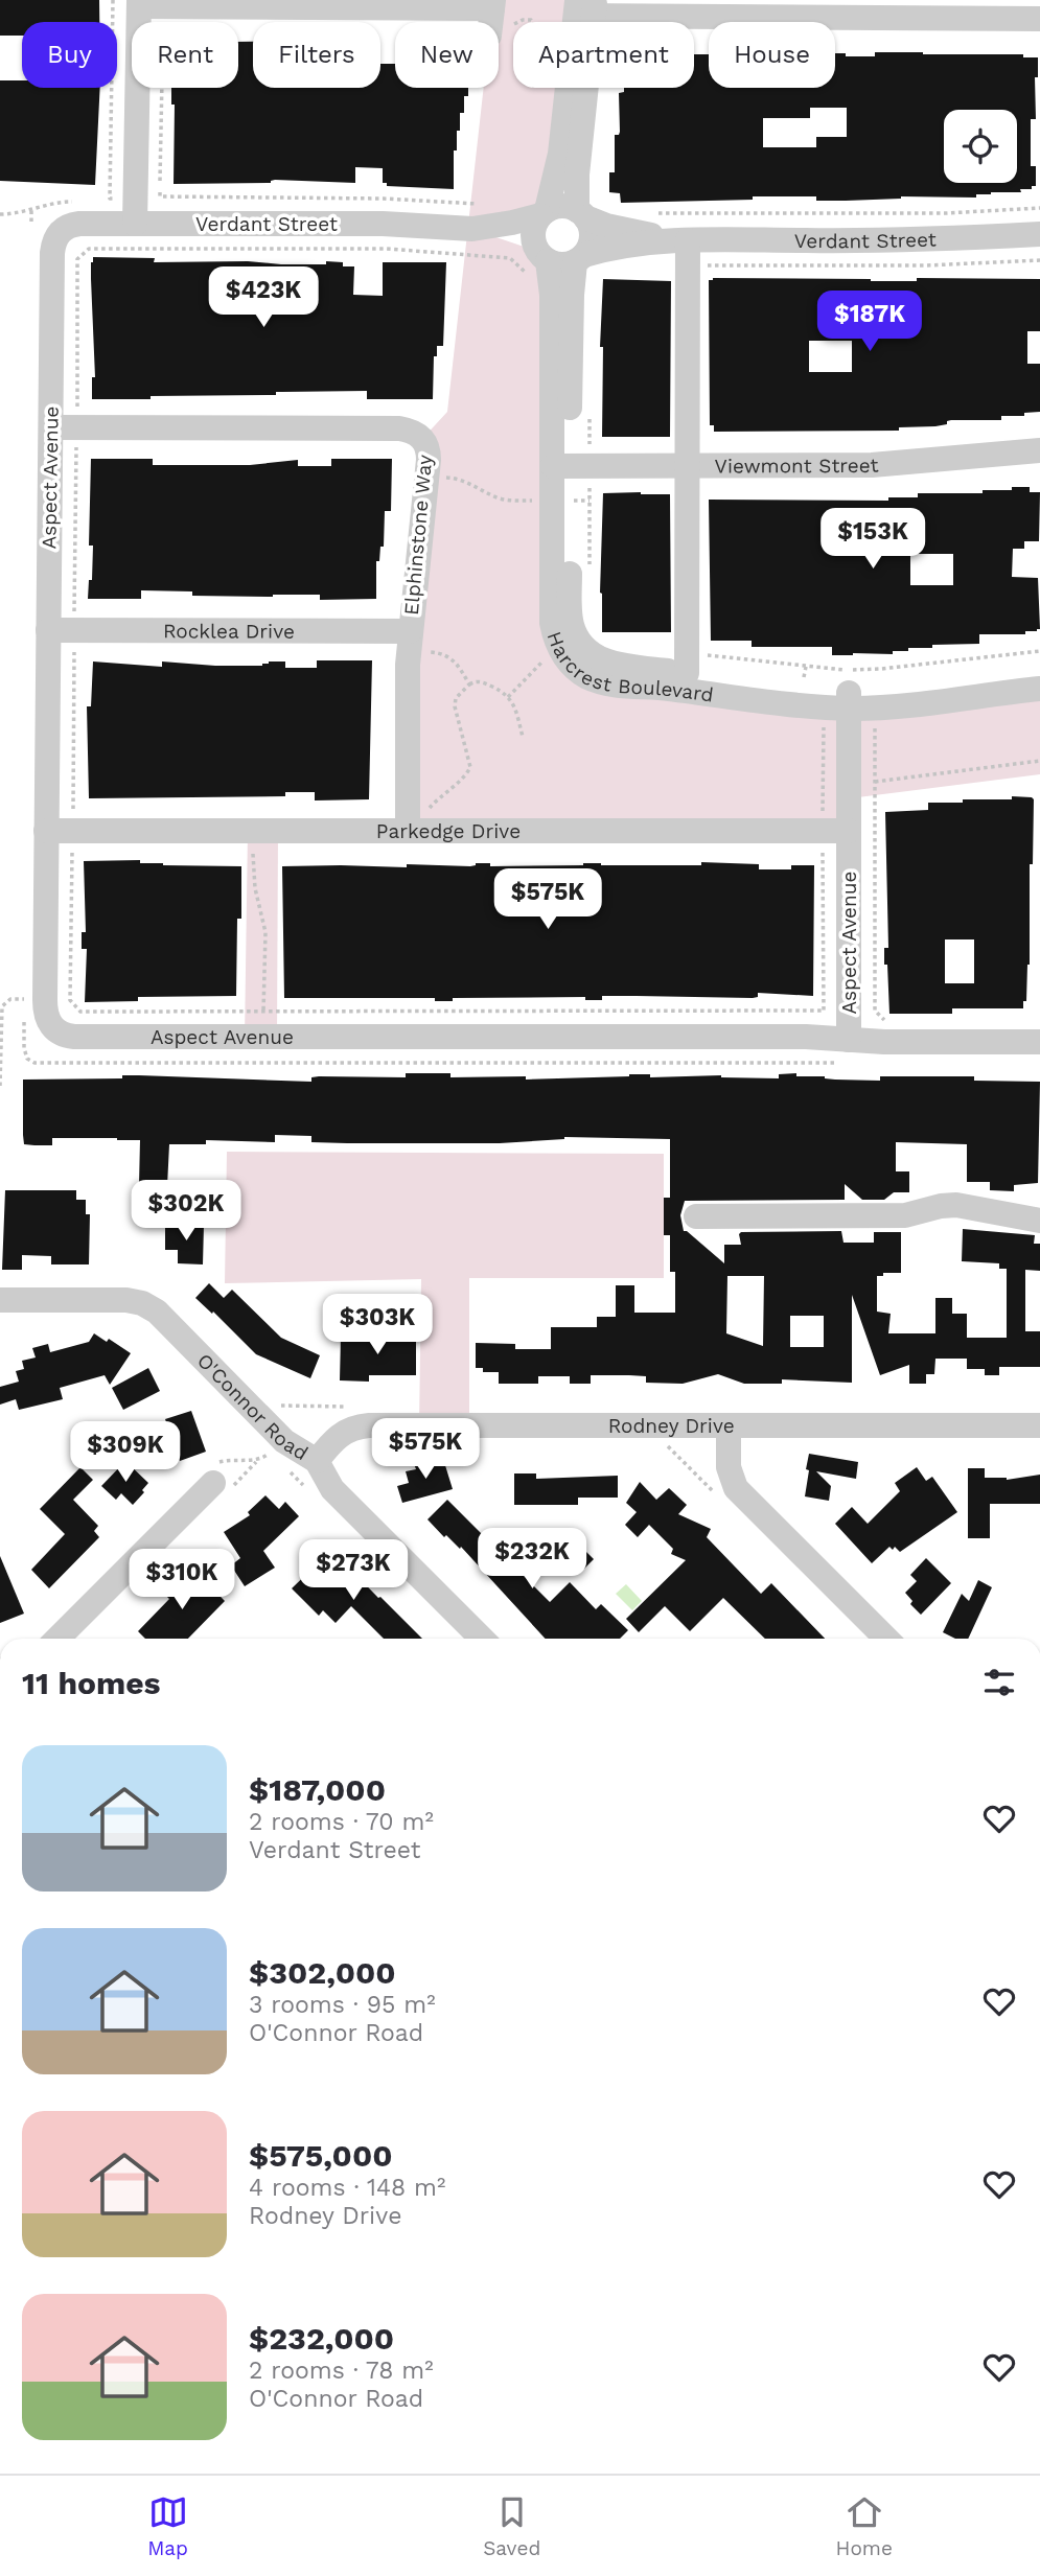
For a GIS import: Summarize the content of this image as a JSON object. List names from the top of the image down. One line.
{"streets":{"street":["Verdant Street","Viewmont Street","Aspect Avenue","Elphinstone Way","Rocklea Drive","Harcrest Boulevard","Parkedge Drive","O'Connor Road","Rodney Drive"]},"crossings":[["Verdant Street","Aspect Avenue"],["Verdant Street","Harcrest Boulevard"],["Viewmont Street","Harcrest Boulevard"],["Aspect Avenue","Elphinstone Way"],["Aspect Avenue","Rocklea Drive"],["Aspect Avenue","Harcrest Boulevard"],["Aspect Avenue","Parkedge Drive"],["Elphinstone Way","Rocklea Drive"],["Elphinstone Way","Parkedge Drive"],["O'Connor Road","Rodney Drive"]],"page":{"chip":["Buy","Rent","Filters","New","Apartment","House"],"price":["$423K","$187K","$153K","$575K","$302K","$303K","$575K","$309K","$232K","$273K","$310K"],"heading":"11 homes","list":[{"name":"$187,000","note":"2 rooms · 70 m² · Verdant Street"},{"name":"$302,000","note":"3 rooms · 95 m² · O'Connor Road"},{"name":"$575,000","note":"4 rooms · 148 m² · Rodney Drive"},{"name":"$232,000","note":"2 rooms · 78 m² · O'Connor Road"}],"tabs":["Map","Saved","Home"]}}
